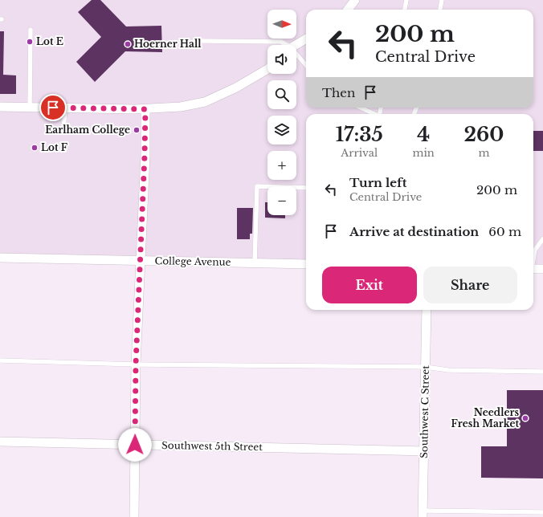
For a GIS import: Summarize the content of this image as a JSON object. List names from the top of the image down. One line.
{"streets":{"street":["College Avenue","Southwest C Street","Southwest 5th Street"]},"crossings":[["Southwest C Street","Southwest 5th Street"]],"places":["Lot E","Hoerner Hall","Earlham College","Lot F","Needlers Fresh Market"],"north":"right","page":{"map_buttons":["+","−"],"turn":["200 m","Central Drive"],"then":"Then","eta":["17:35","Arrival","4","min","260","m"],"list":[{"name":"Turn left","note":"Central Drive","value":"200 m"},{"name":"Arrive at destination","value":"60 m"}],"buttons":["Exit","Share"]}}
